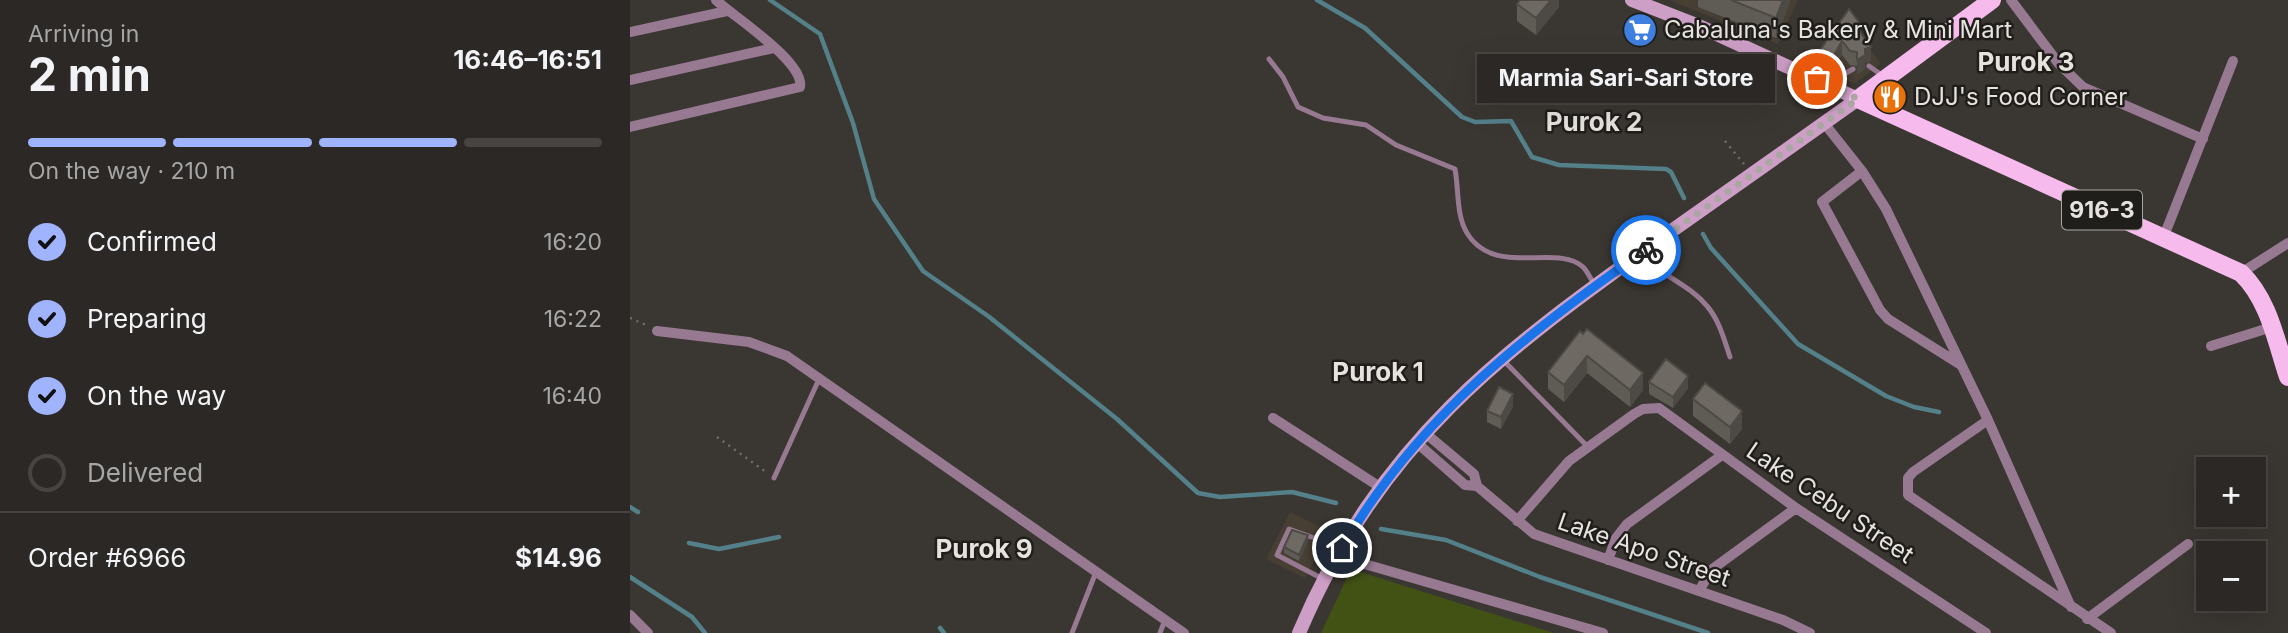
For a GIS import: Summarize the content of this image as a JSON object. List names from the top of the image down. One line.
{"streets":{"main road":["916-3"],"street":["Lake Cebu Street","Lake Apo Street"]},"districts":["Purok 3","Purok 2","Purok 1","Purok 9"],"places":{"supermarket":["Cabaluna's Bakery & Mini Mart"],"other":["Marmia Sari-Sari Store"],"restaurant":["DJJ's Food Corner"]},"page":{"heading":["2 min","Arriving in","16:46–16:51"],"panel":["Order #6966","$14.96"],"bubble":"Marmia Sari-Sari Store","bar":"On the way · 210 m","list":[["Confirmed","16:20"],["Preparing","16:22"],["On the way","16:40"],"Delivered"],"map_buttons":["+","−"]}}
